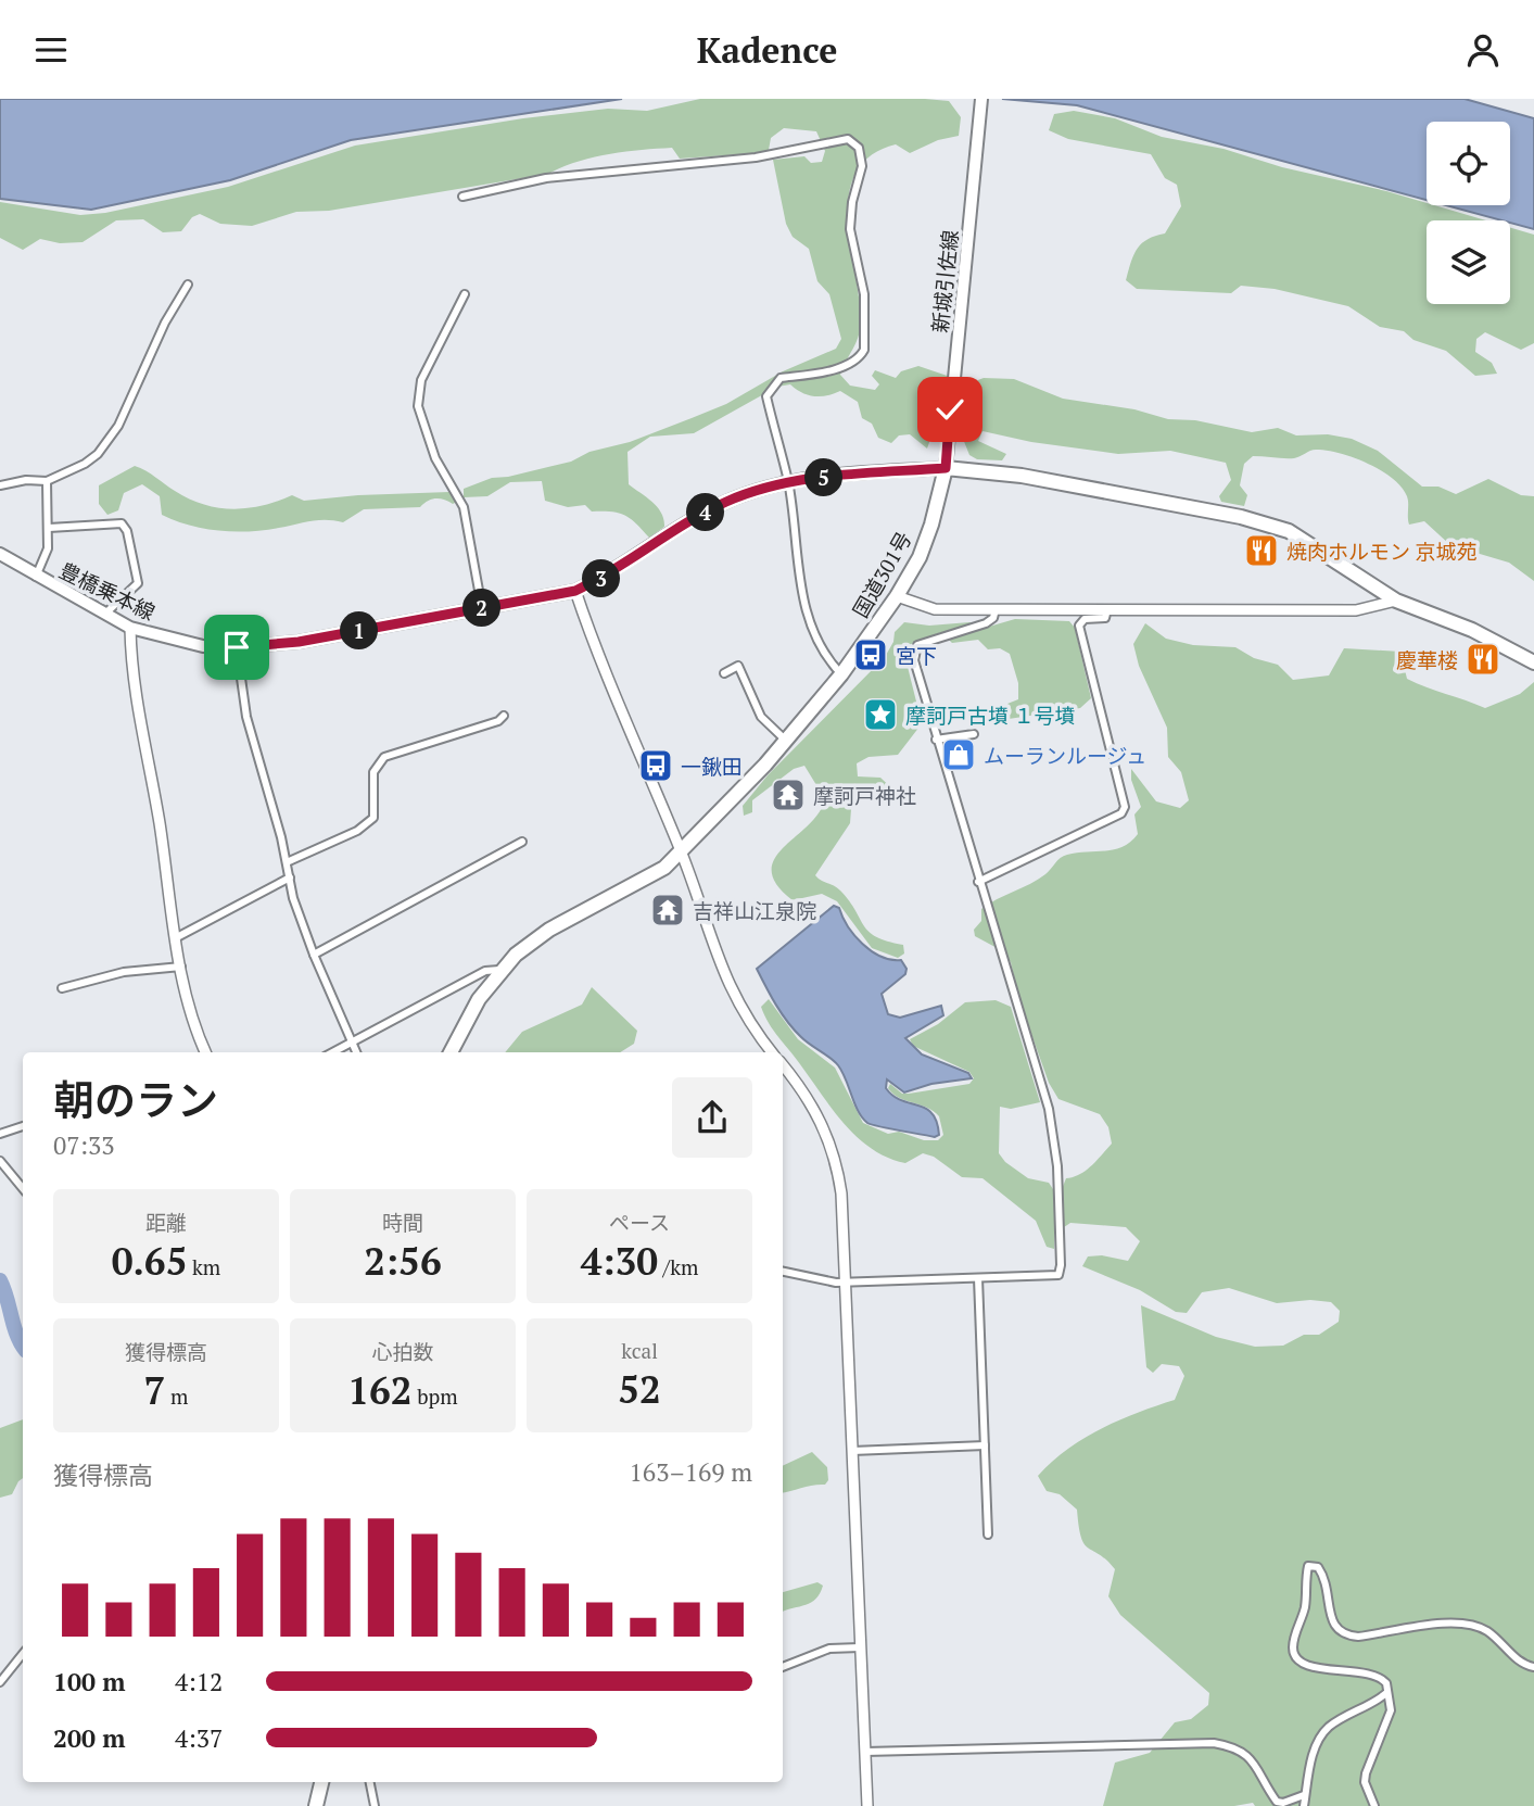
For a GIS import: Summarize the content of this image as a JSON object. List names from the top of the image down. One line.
{"streets":{"highway":["国道301号"],"main road":["新城引佐線","豊橋乗本線"]},"crossings":[["新城引佐線","国道301号"],["新城引佐線","豊橋乗本線"],["国道301号","豊橋乗本線"]],"places":{"restaurant":["焼肉ホルモン 京城苑","慶華楼"],"bus stop":["宮下","一鍬田"],"place":["摩訶戸古墳 １号墳"],"shop":["ムーランルージュ"],"temple":["摩訶戸神社","吉祥山江泉院"]},"page":{"header":"Kadence","pins":["5","4","3","2","1"],"heading":["朝のラン","07:33"],"stats":[["距離","0.65 km"],["時間","2:56"],["ペース","4:30 /km"],["獲得標高","7 m"],["心拍数","162 bpm"],["kcal","52"]],"chart":["獲得標高","163–169 m"],"list":[{"name":"100 m","note":"4:12"},{"name":"200 m","note":"4:37"}]}}
